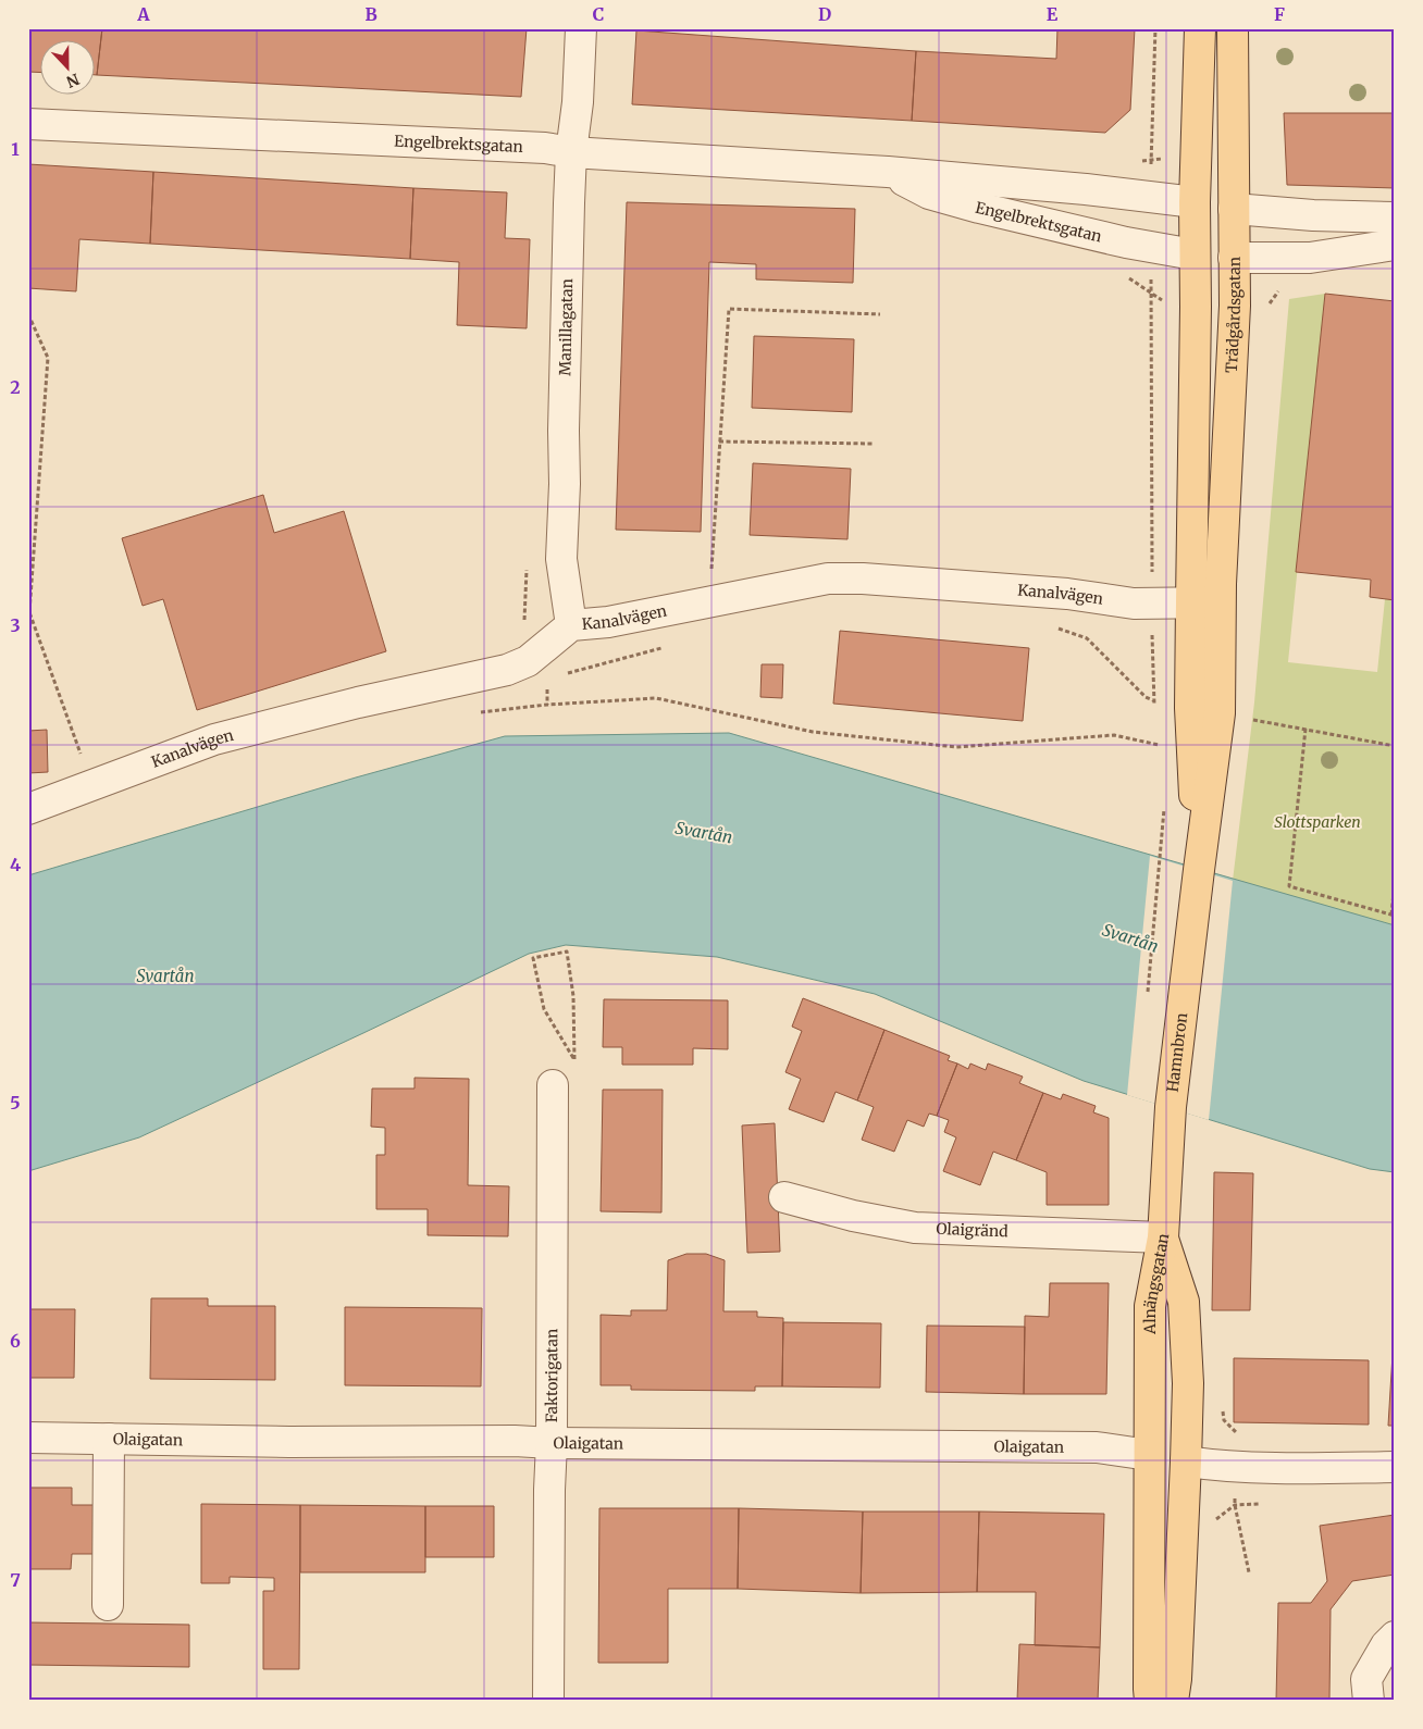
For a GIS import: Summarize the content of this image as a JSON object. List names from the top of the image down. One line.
{"streets":{"main road":["Trädgårdsgatan","Hamnbron","Alnängsgatan"],"street":["Engelbrektsgatan","Manillagatan","Kanalvägen","Olaigränd","Faktorigatan","Olaigatan"]},"crossings":[["Engelbrektsgatan","Manillagatan"],["Trädgårdsgatan","Kanalvägen"],["Trädgårdsgatan","Hamnbron"],["Manillagatan","Kanalvägen"],["Kanalvägen","Hamnbron"],["Hamnbron","Olaigränd"],["Hamnbron","Alnängsgatan"],["Olaigränd","Alnängsgatan"],["Alnängsgatan","Olaigatan"],["Faktorigatan","Olaigatan"]],"water":["Svartån"],"parks":["Slottsparken"],"north":"bottom","grid":{"columns":["A","B","C","D","E","F"],"rows":["1","2","3","4","5","6","7"]}}
